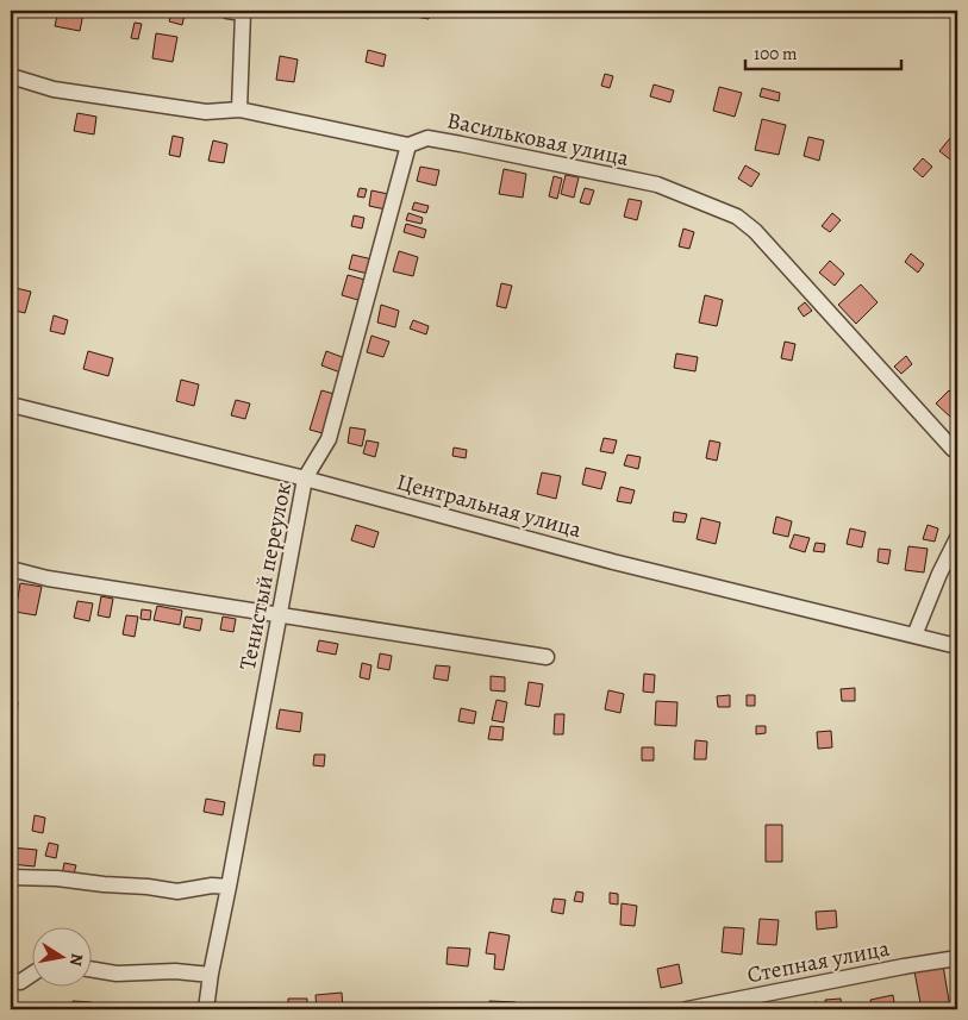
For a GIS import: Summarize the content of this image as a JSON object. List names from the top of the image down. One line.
{"streets":{"street":["Васильковая улица","Центральная улица","Тенистый переулок","Степная улица"]},"crossings":[["Васильковая улица","Тенистый переулок"],["Центральная улица","Тенистый переулок"]],"scale_bar":"100 m","north":"right"}
